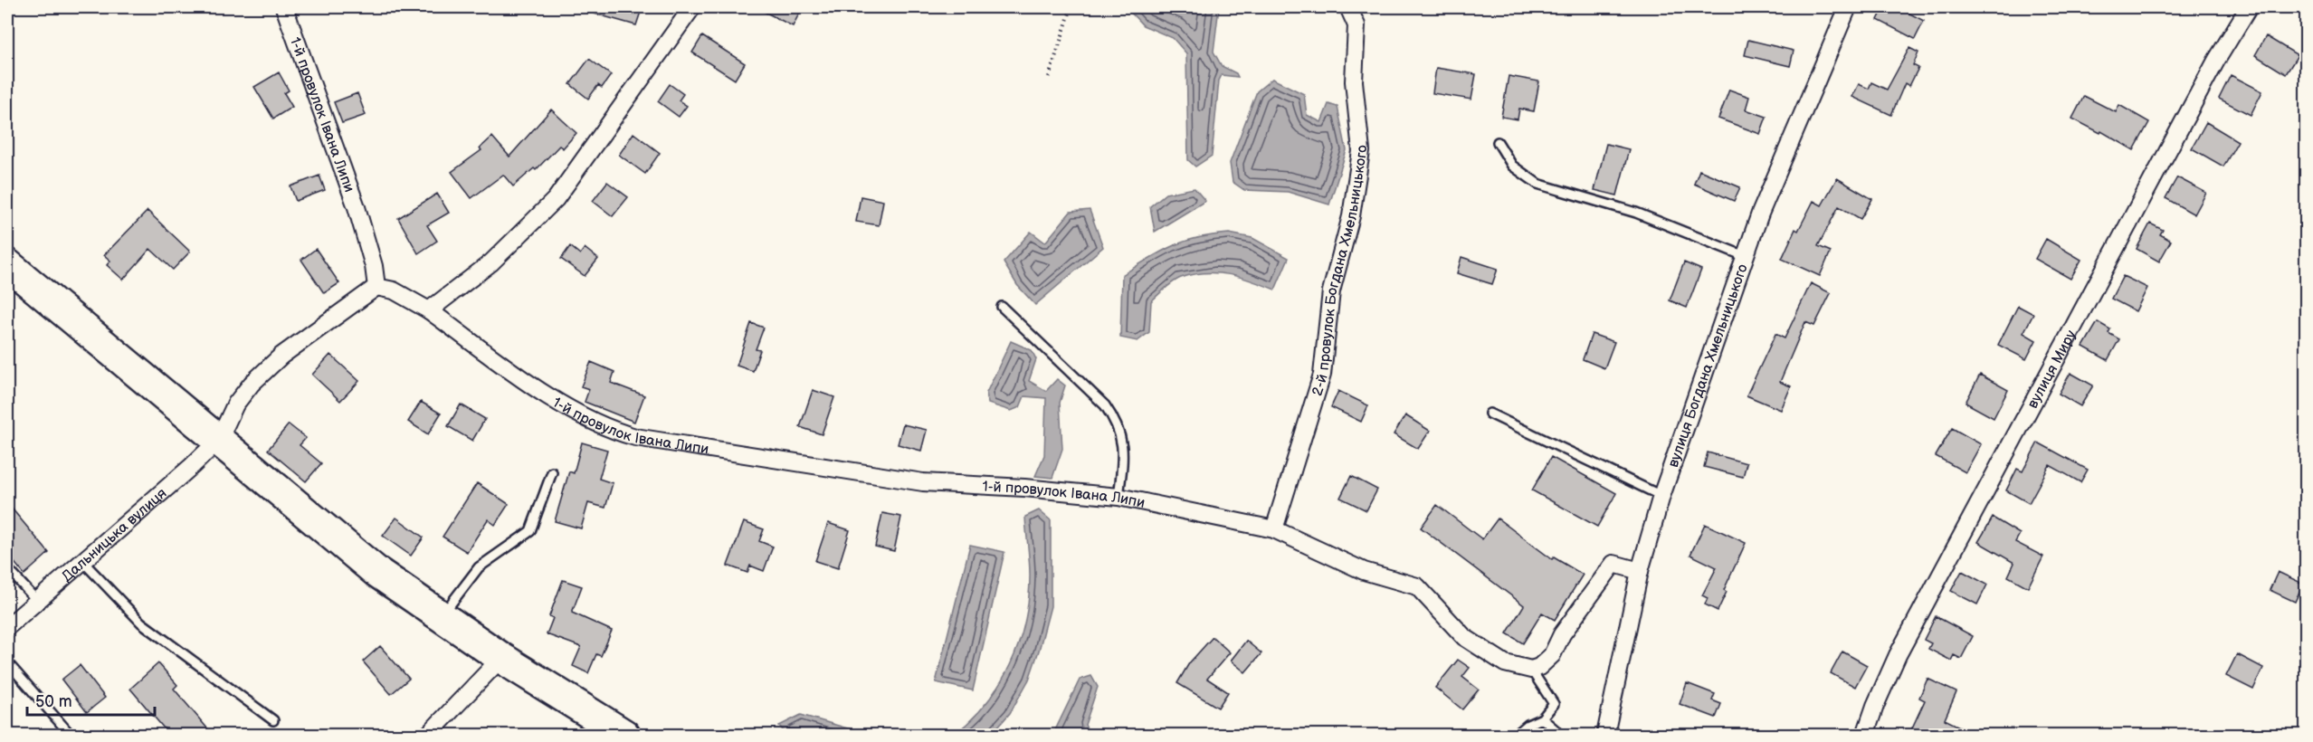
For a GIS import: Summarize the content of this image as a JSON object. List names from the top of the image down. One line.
{"streets":{"street":["1-й провулок Івана Липи","2-й провулок Богдана Хмельницького","вулиця Богдана Хмельницького","вулиця Миру","Дальницька вулиця"]},"crossings":[["1-й провулок Івана Липи","2-й провулок Богдана Хмельницького"]],"scale_bar":"50 m"}
